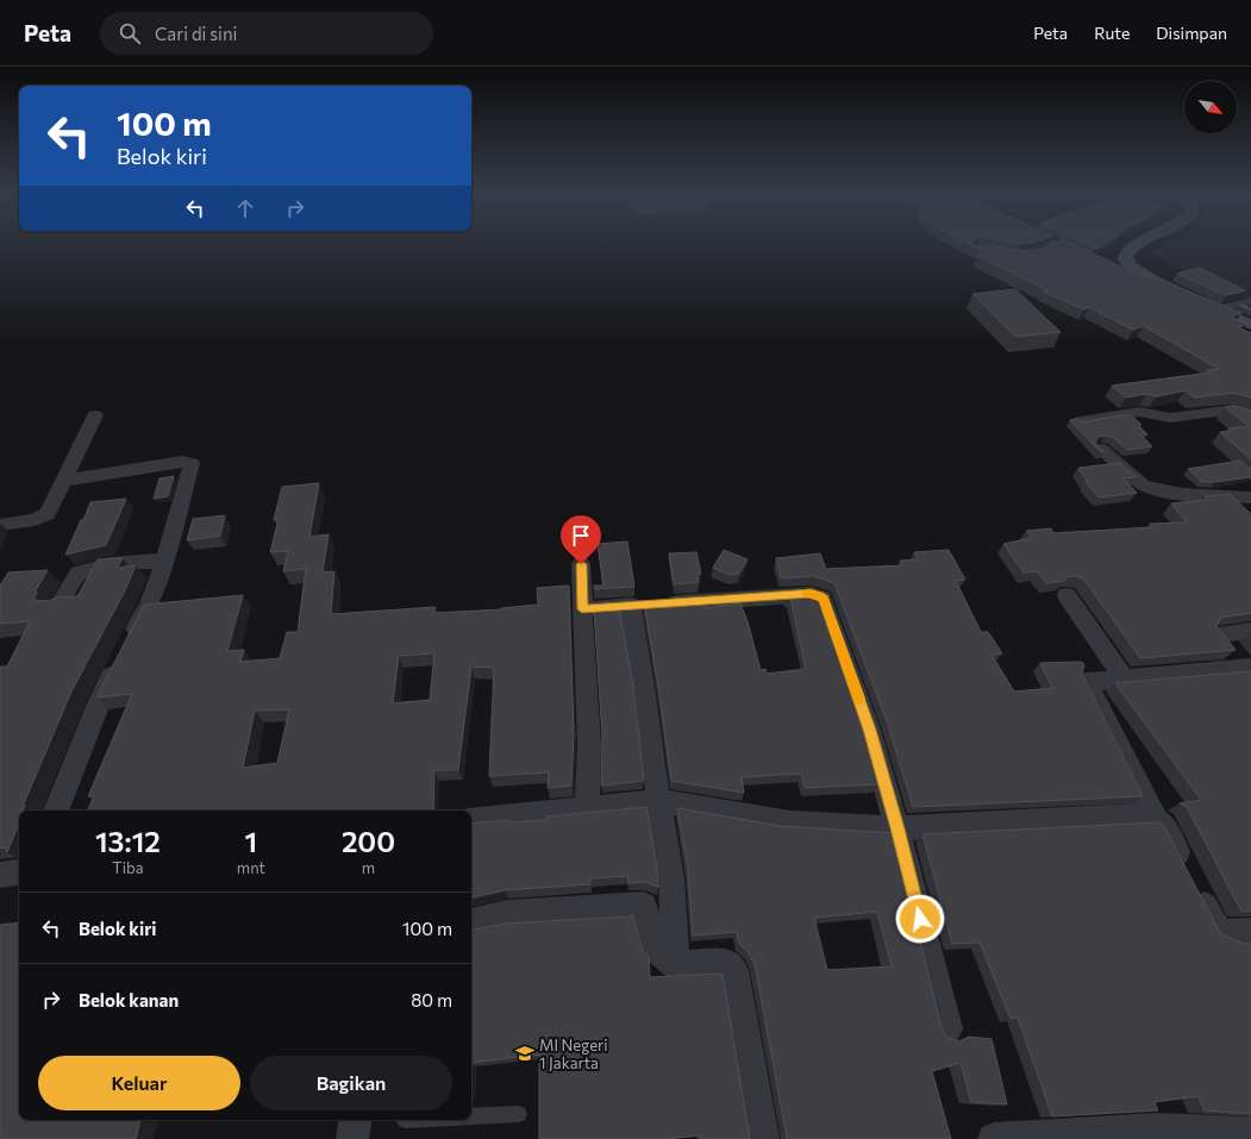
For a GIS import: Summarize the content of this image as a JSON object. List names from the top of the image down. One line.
{"places":{"school or university":["MI Negeri 1 Jakarta"]},"north":"bottom right","page":{"header":"Peta","search":"Cari di sini","nav":["Peta","Rute","Disimpan"],"turn":["100 m","Belok kiri"],"eta":["13:12","Tiba","1","mnt","200","m"],"list":[{"name":"Belok kiri","value":"100 m"},{"name":"Belok kanan","value":"80 m"}],"buttons":["Keluar","Bagikan"]}}
